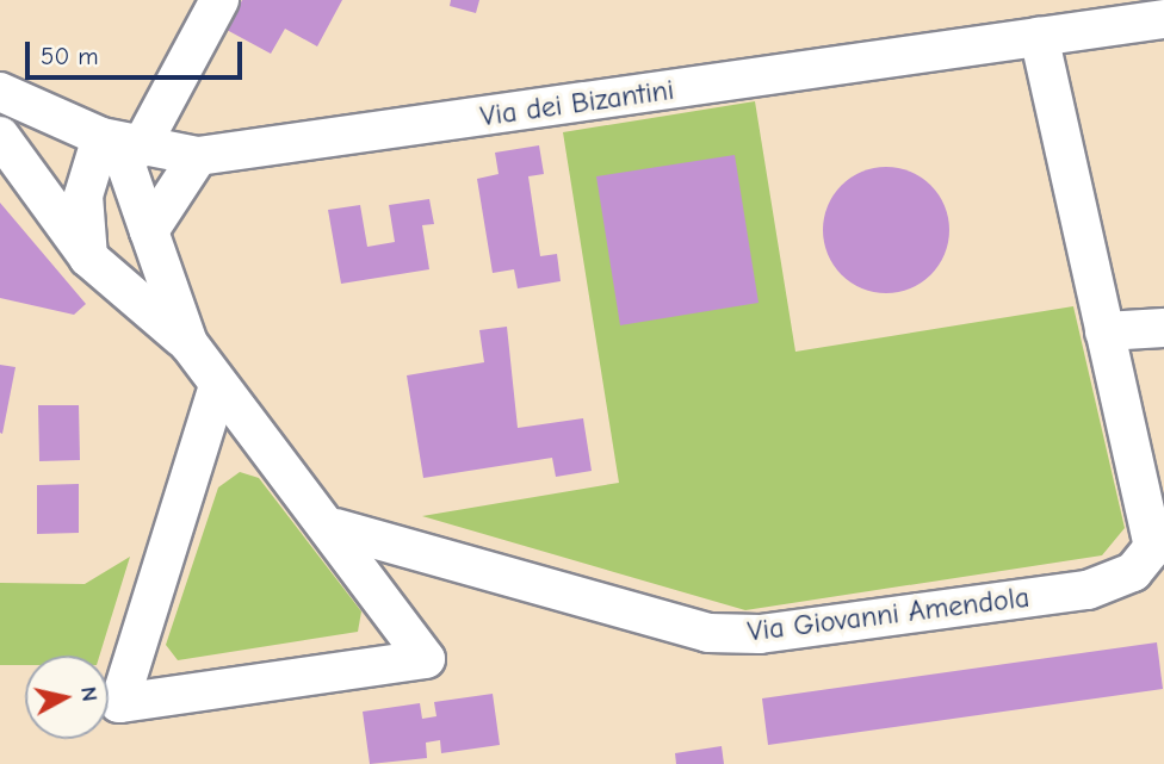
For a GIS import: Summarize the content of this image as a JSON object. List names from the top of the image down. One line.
{"streets":{"street":["Via dei Bizantini","Via Giovanni Amendola"]},"crossings":[["Via dei Bizantini","Via Giovanni Amendola"]],"scale_bar":"50 m","north":"right"}
